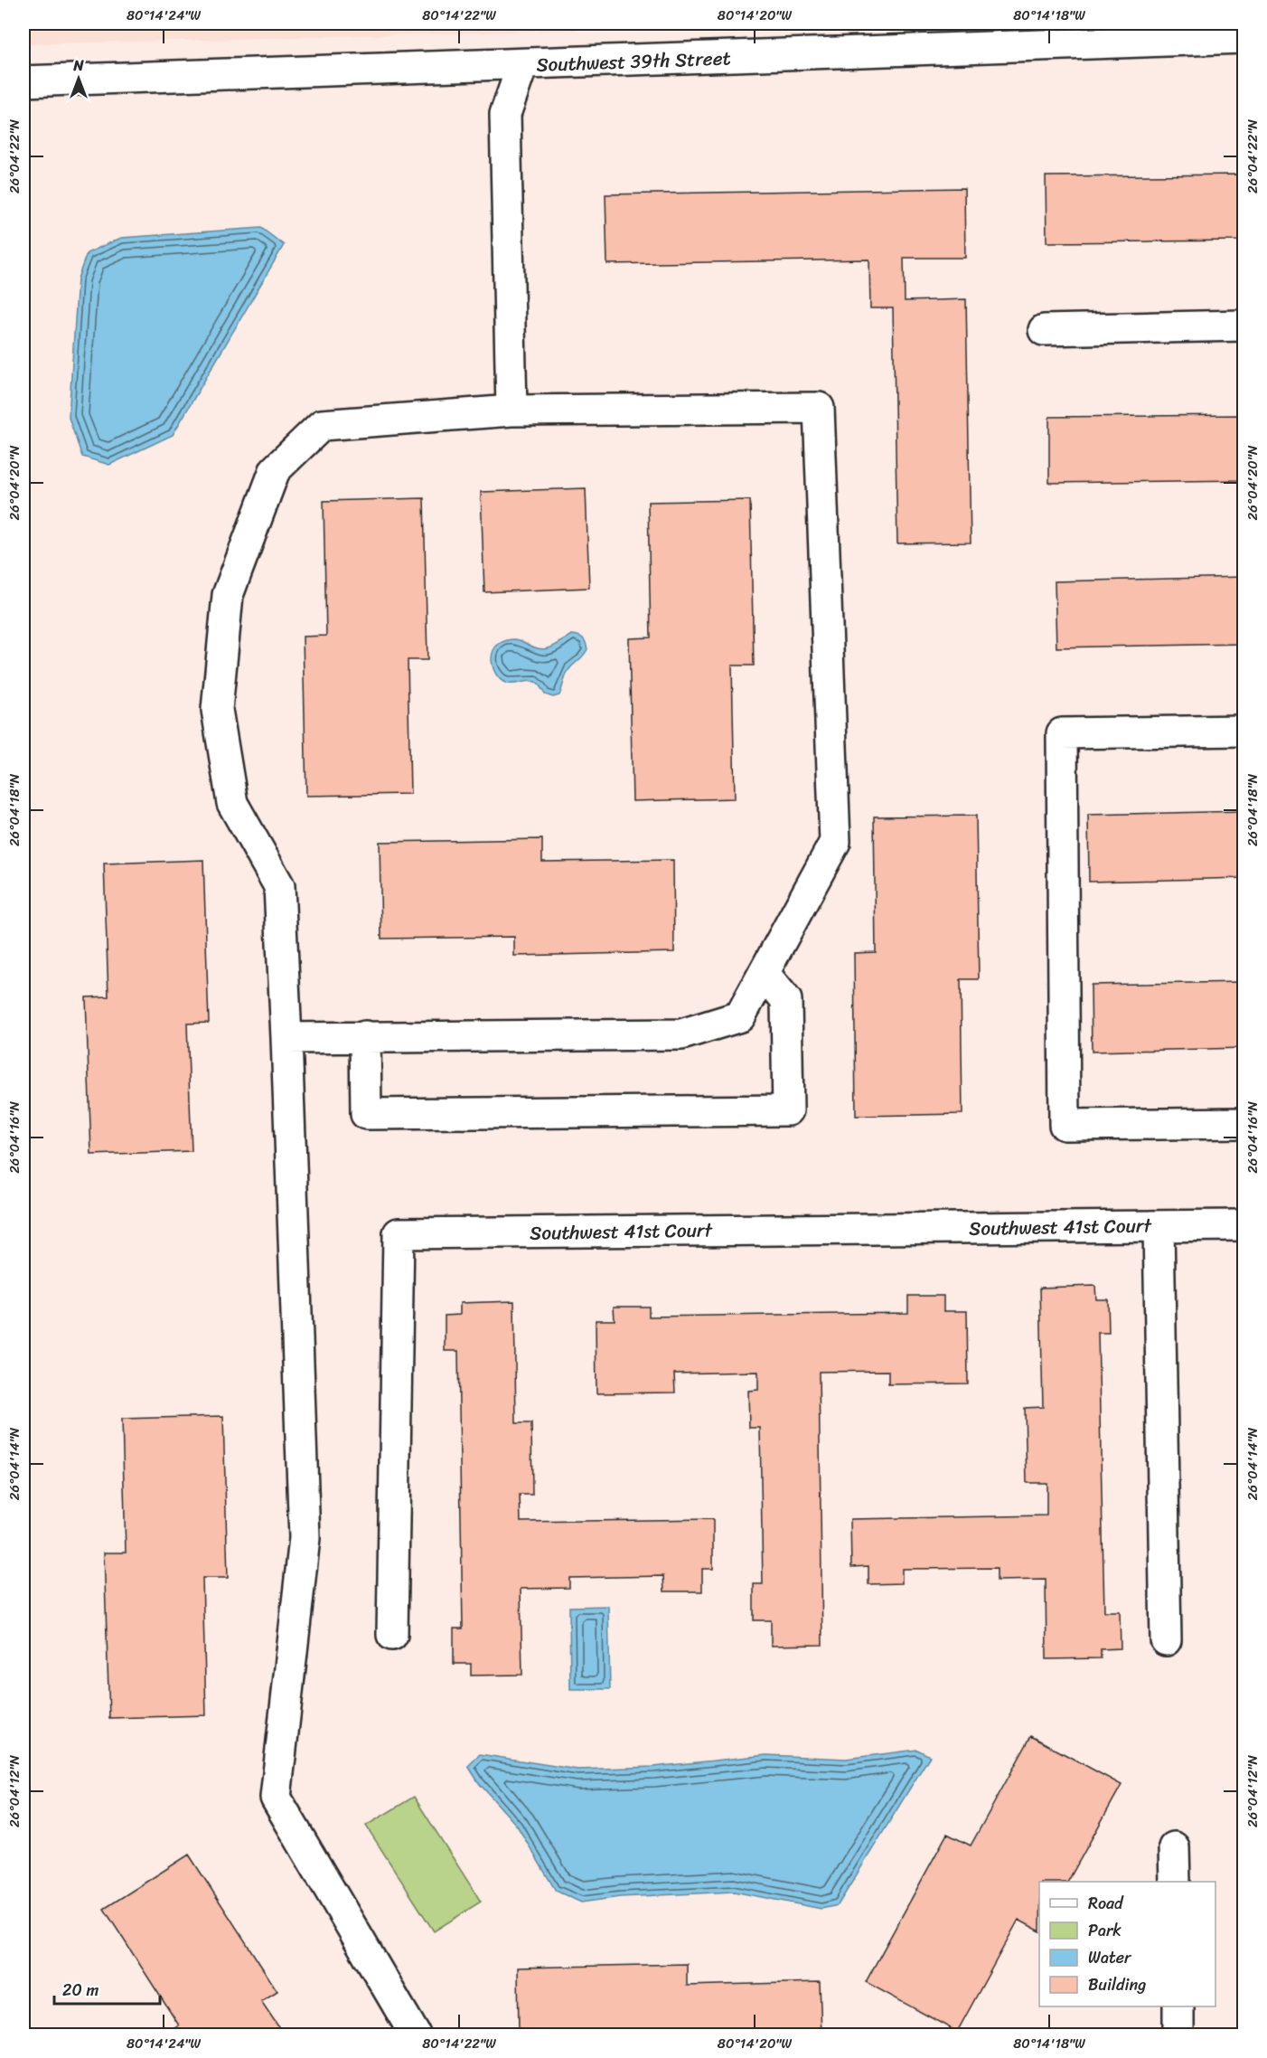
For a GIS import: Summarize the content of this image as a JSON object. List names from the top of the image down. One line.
{"streets":{"street":["Southwest 39th Street","Southwest 41st Court"]},"legend":["Road","Park","Water","Building"],"scale_bar":"20 m","north":"top","coordinates":["80°14'24\"W","80°14'22\"W","80°14'20\"W","80°14'18\"W","26°04'22\"N","26°04'20\"N","26°04'18\"N","26°04'16\"N","26°04'14\"N","26°04'12\"N"]}
